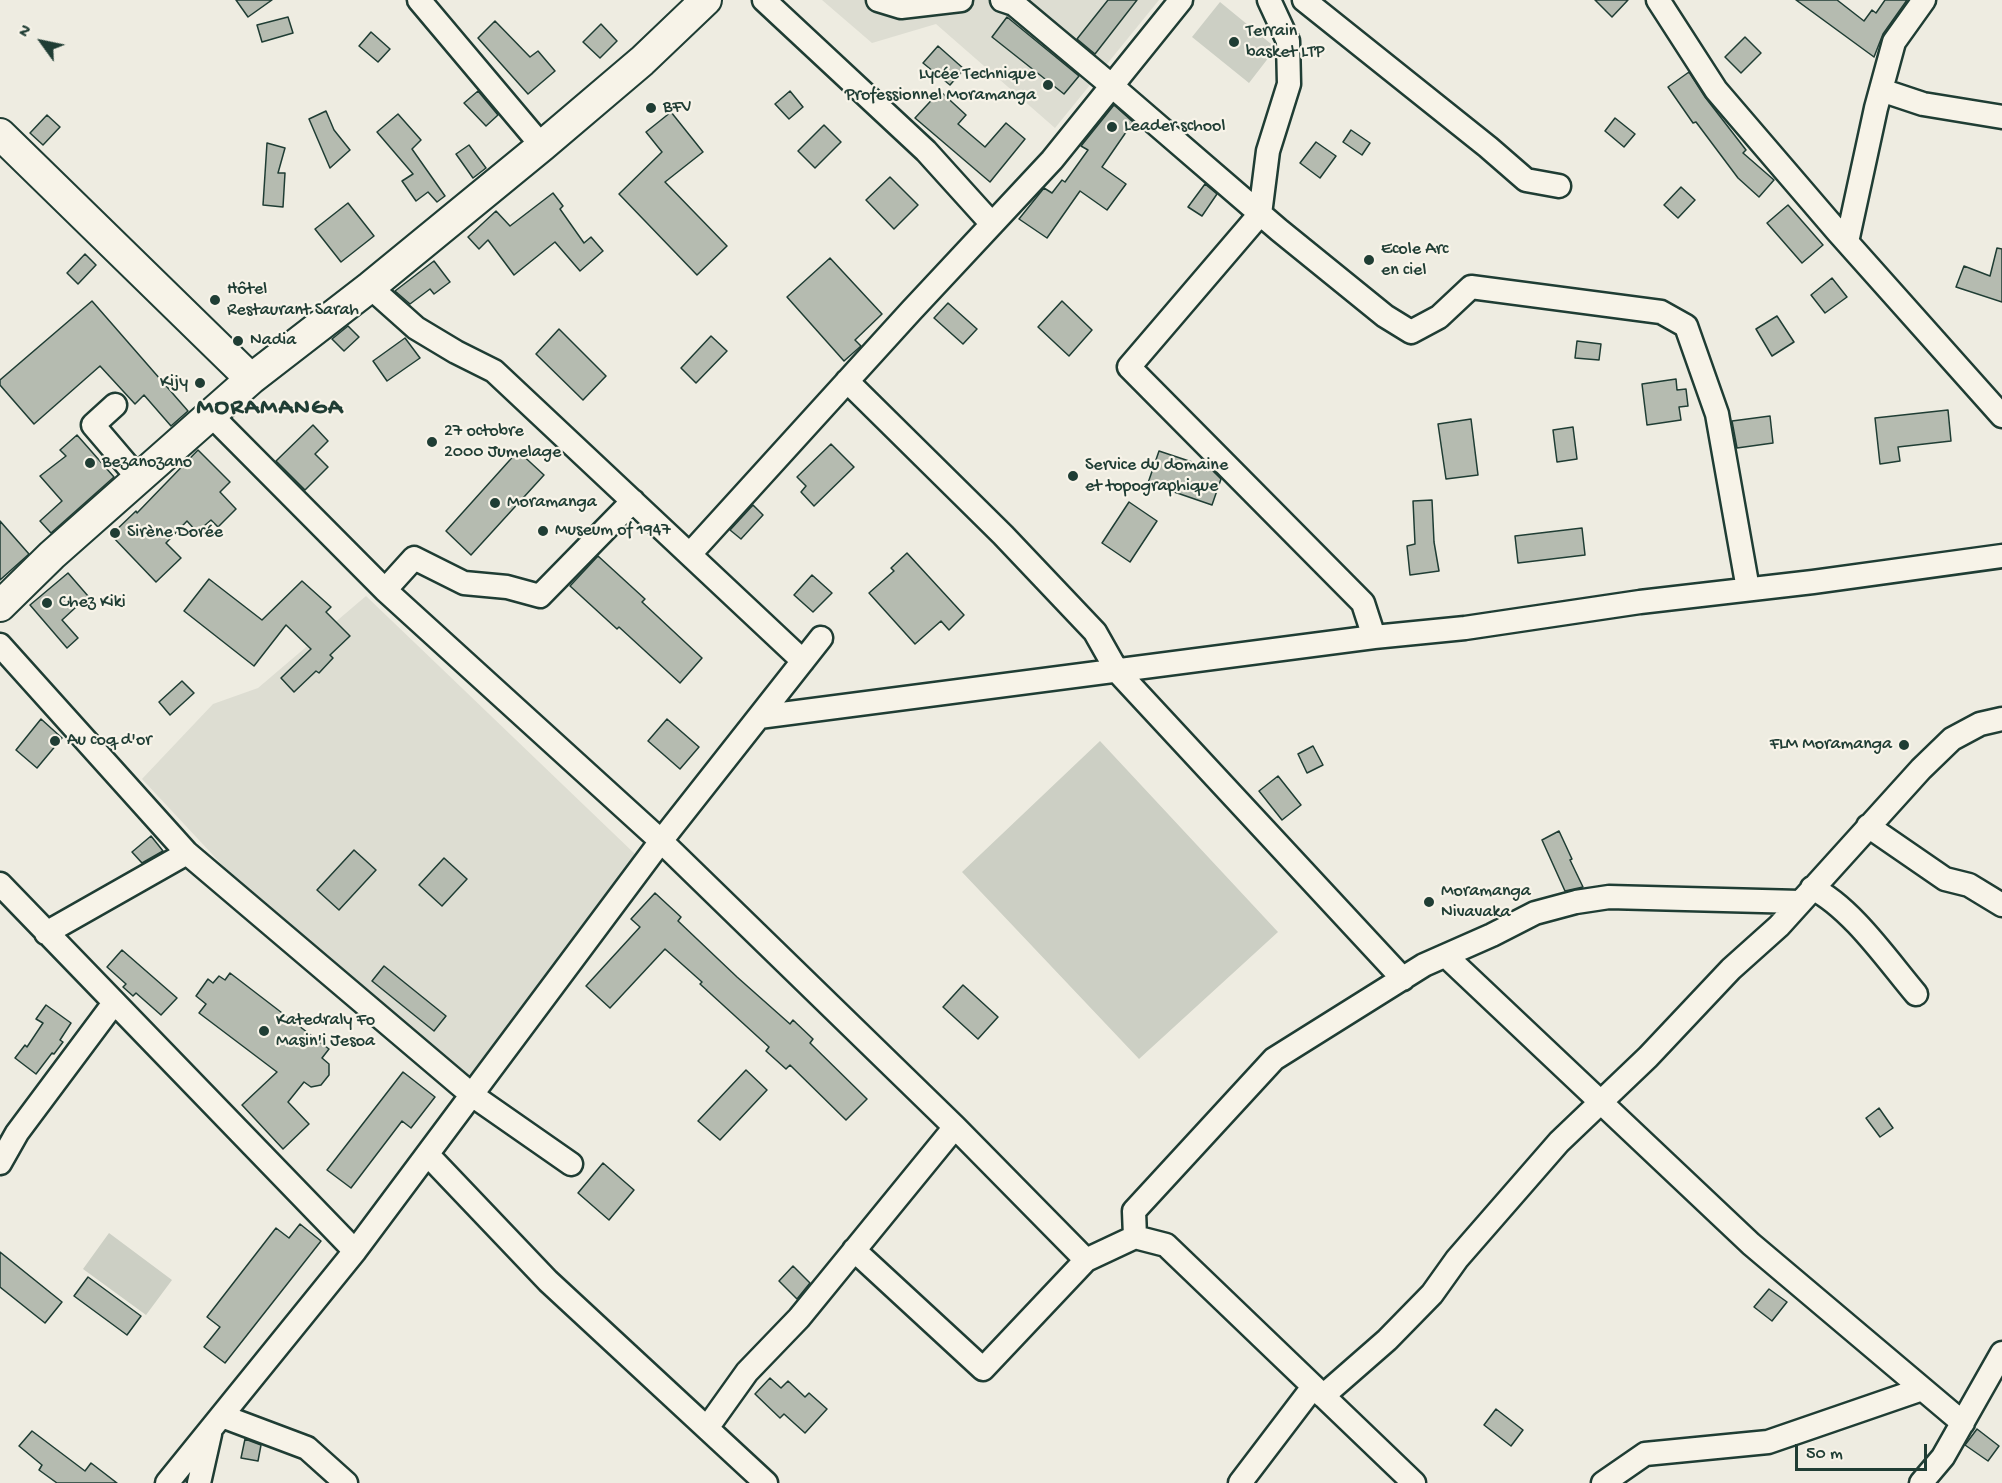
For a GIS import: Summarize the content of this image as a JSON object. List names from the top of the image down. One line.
{"districts":["MORAMANGA"],"places":["Terrain basket LTP","Lycée Technique Professionnel Moramanga","BFV","Leader school","Ecole Arc en ciel","Hôtel Restaurant Sarah","Nadia","Kijy","27 octobre 2000 Jumelage","Bezanozano","Service du domaine et topographique","Moramanga","Museum of 1947","Sirène Dorée","Chez Kiki","Au coq d'or","FLM Moramanga","Moramanga Nivavaka","Katedraly Fo Masin'i Jesoa"],"scale_bar":"50 m","north":"top left"}
